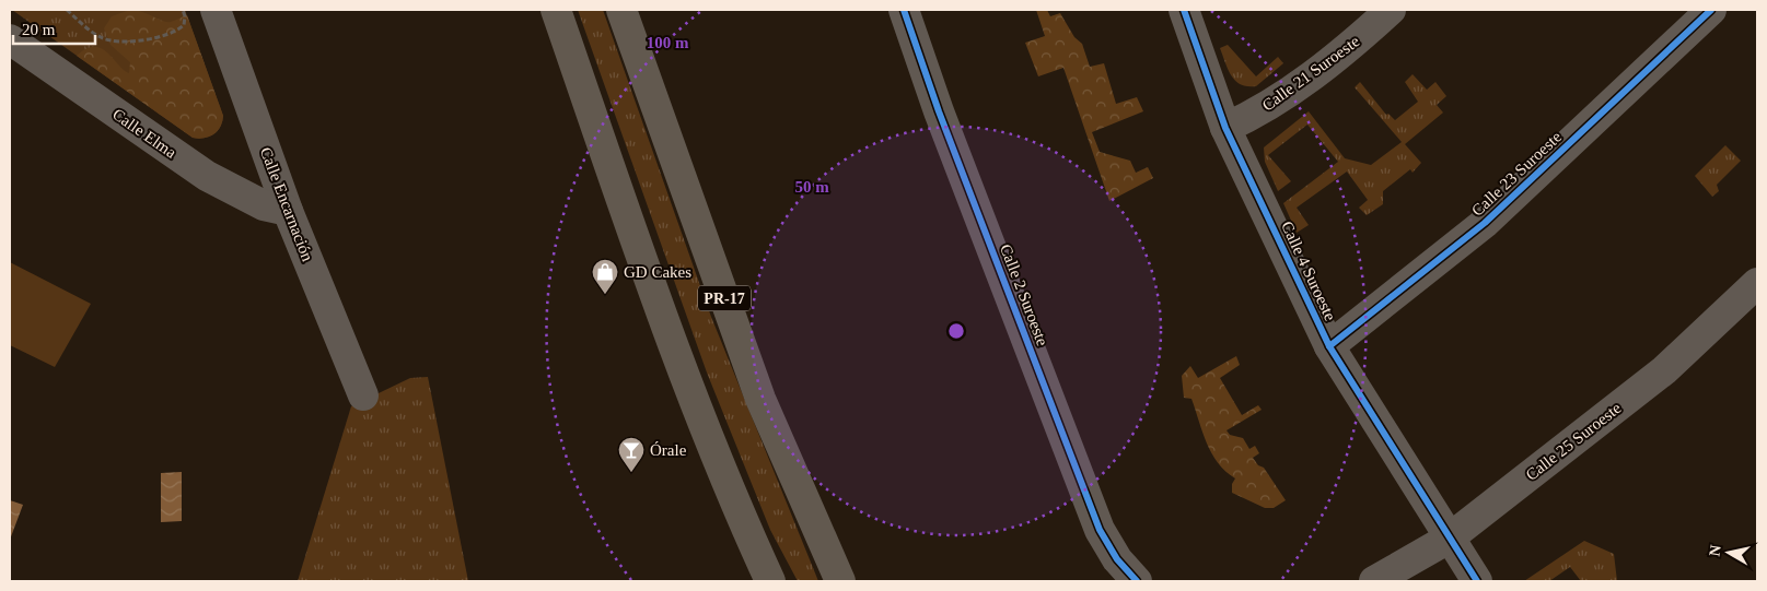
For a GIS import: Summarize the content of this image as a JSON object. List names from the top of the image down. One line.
{"streets":{"main road":["PR-17"],"street":["Calle 21 Suroeste","Calle Elma","Calle 23 Suroeste","Calle Encarnación","Calle 4 Suroeste","Calle 2 Suroeste","Calle 25 Suroeste"]},"crossings":[["Calle 21 Suroeste","Calle 4 Suroeste"],["Calle Elma","Calle Encarnación"],["Calle 23 Suroeste","Calle 4 Suroeste"],["Calle 4 Suroeste","Calle 25 Suroeste"]],"places":{"shop":["GD Cakes"],"bar":["Órale"]},"scale_bar":"20 m","north":"left","rings":["100 m","50 m"]}
